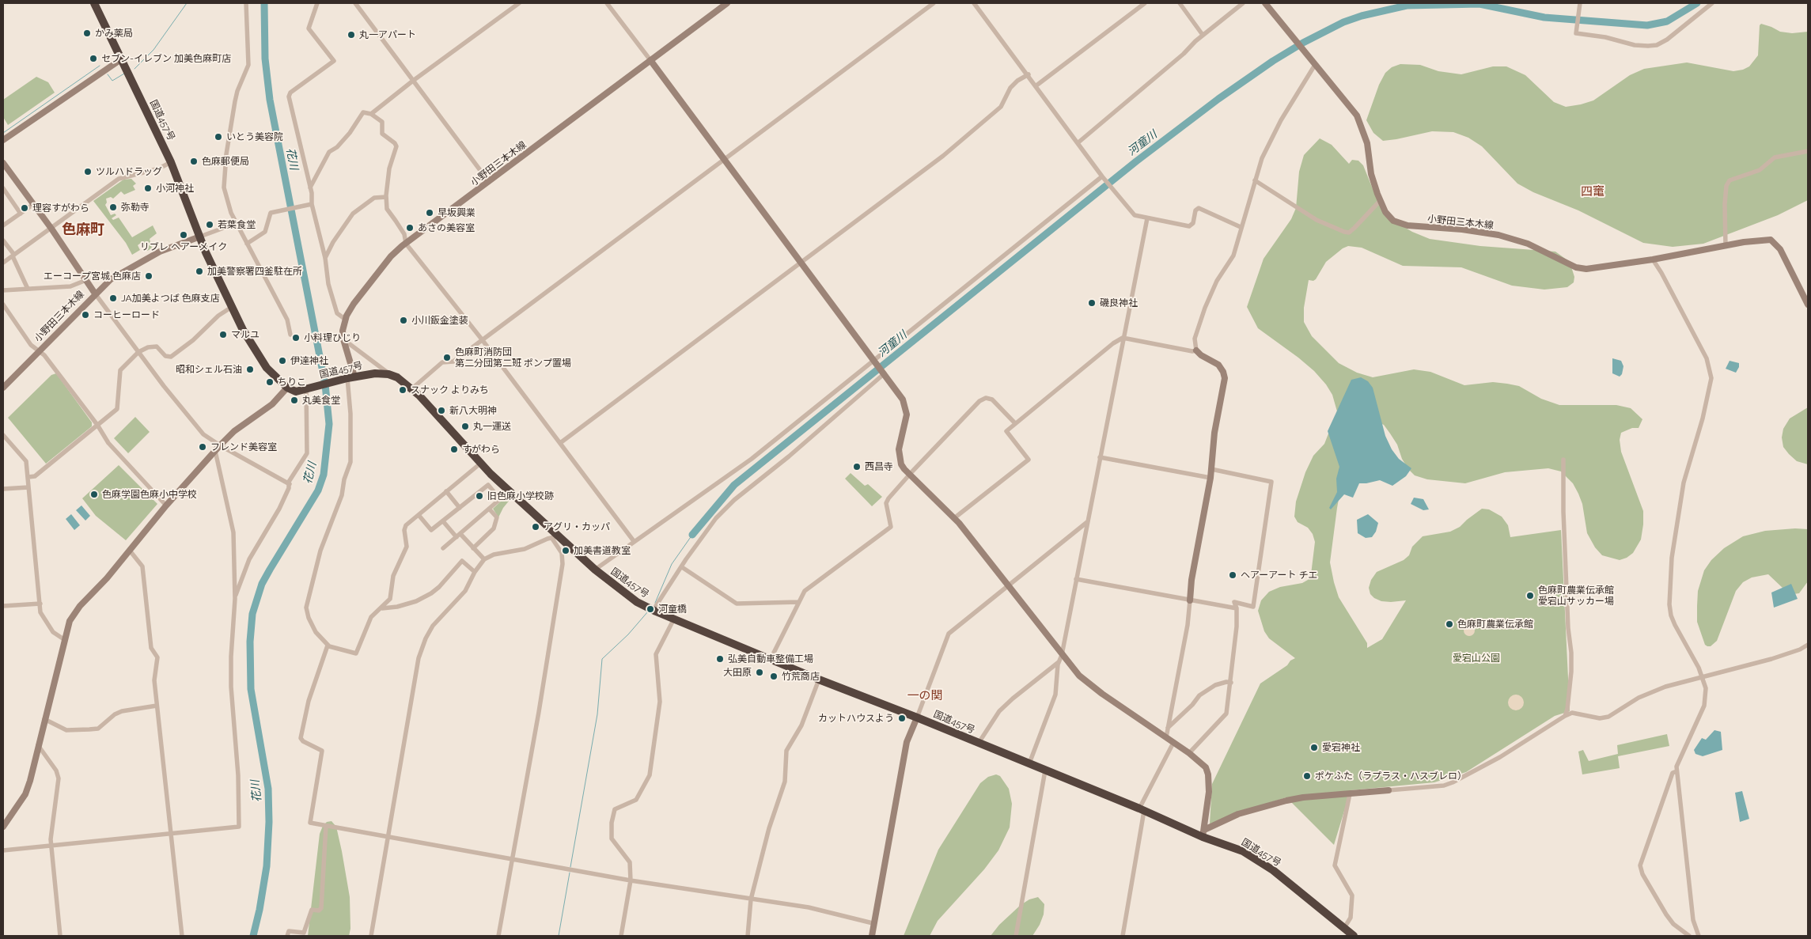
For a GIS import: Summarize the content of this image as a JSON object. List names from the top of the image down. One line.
{"streets":{"highway":["国道457号"],"street":["小野田三本木線"]},"crossings":[["国道457号","小野田三本木線"]],"districts":["四竃","色麻町","一の関"],"water":["河童川","花川"],"parks":["愛宕山公園"],"places":["かみ薬局","丸一アパート","セブン-イレブン 加美色麻町店","いとう美容院","色麻郵便局","ツルハドラッグ","小河神社","弥勒寺","理容すがわら","早坂興業","若葉食堂","あさの美容室","リブレ ヘアーメイク","加美警察署四釜駐在所","エーコープ宮城 色麻店","JA加美よつば 色麻支店","磯良神社","コーヒーロード","小川鈑金塗装","マルユ","小料理ひじり","色麻町消防団 第二分団第二班 ポンプ置場","伊達神社","昭和シェル石油","ちりこ","スナック よりみち","丸美食堂","新八大明神","丸一運送","フレンド美容室","すがわら","西昌寺","色麻学園色麻小中学校","旧色麻小学校跡","アグリ・カッパ","加美書道教室","ヘアーアート チエ","色麻町農業伝承館 愛宕山サッカー場","河童橋","色麻町農業伝承館","弘美自動車整備工場","大田原","竹荒商店","カットハウスよう","愛宕神社","ポケふた（ラプラス・ハスブレロ）"]}
